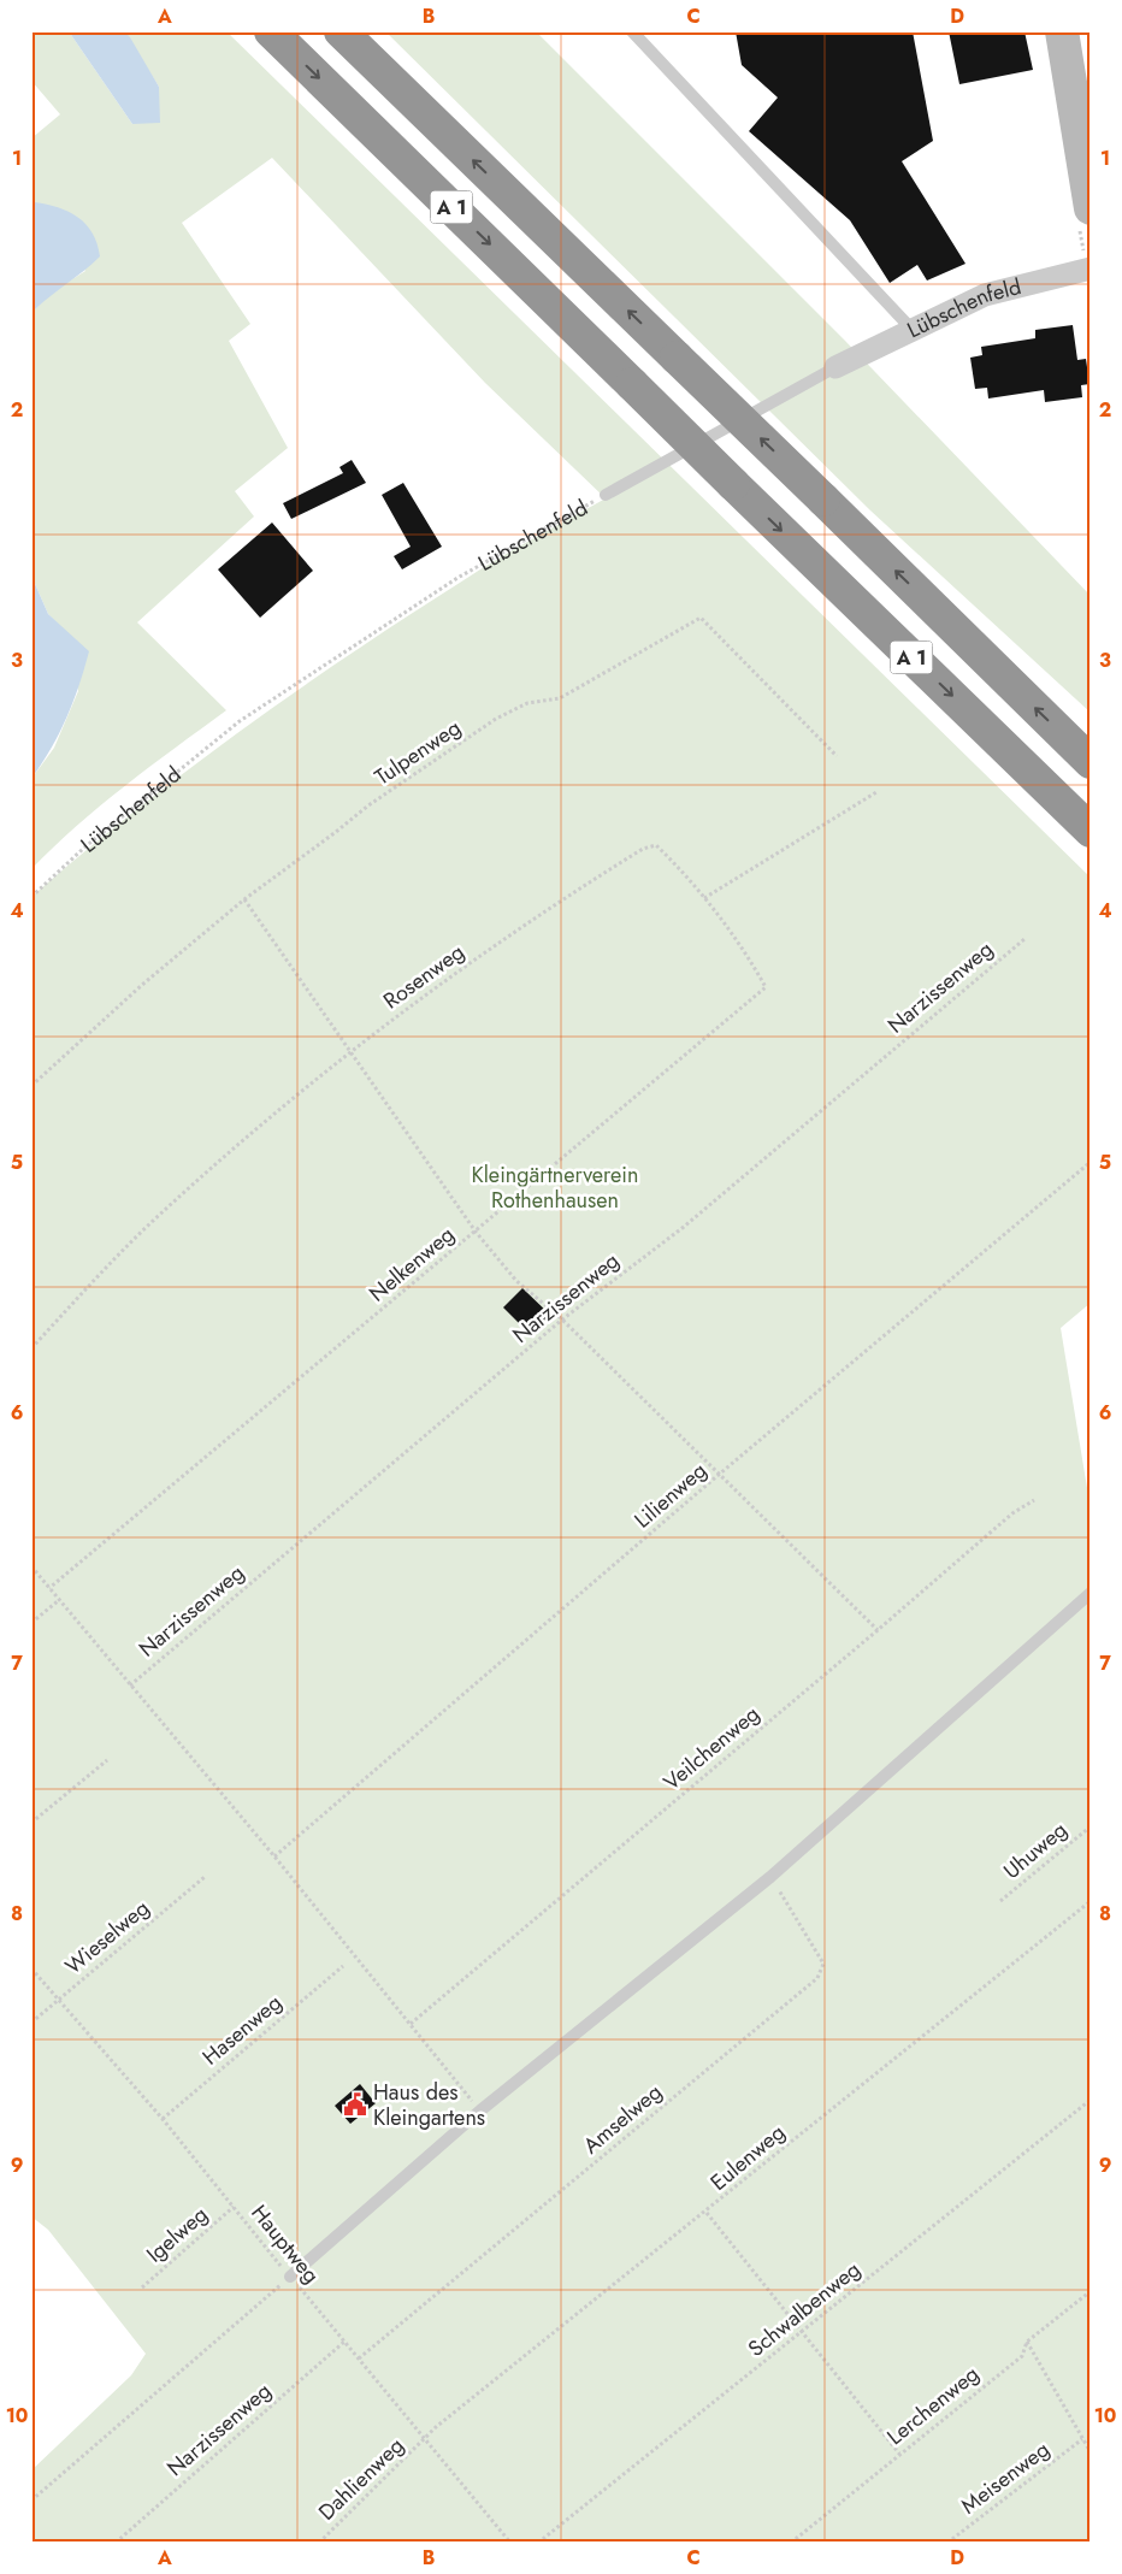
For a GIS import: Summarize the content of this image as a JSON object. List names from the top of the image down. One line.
{"streets":{"highway":["A 1"],"street":["Lübschenfeld"],"path":["Tulpenweg","Rosenweg","Narzissenweg","Nelkenweg","Lilienweg","Veilchenweg","Uhuweg","Wieselweg","Hasenweg","Amselweg","Eulenweg","Igelweg","Hauptweg","Schwalbenweg","Lerchenweg","Meisenweg","Dahlienweg"]},"crossings":[["Rosenweg","Nelkenweg"],["Narzissenweg","Hauptweg"],["Wieselweg","Hauptweg"],["Hasenweg","Hauptweg"],["Amselweg","Hauptweg"],["Eulenweg","Hauptweg"],["Eulenweg","Dahlienweg"],["Igelweg","Hauptweg"],["Hauptweg","Dahlienweg"]],"parks":["Kleingärtnerverein Rothenhausen"],"places":{"public building":["Haus des Kleingartens"]},"grid":{"columns":["A","B","C","D"],"rows":["1","2","3","4","5","6","7","8","9","10"]}}
